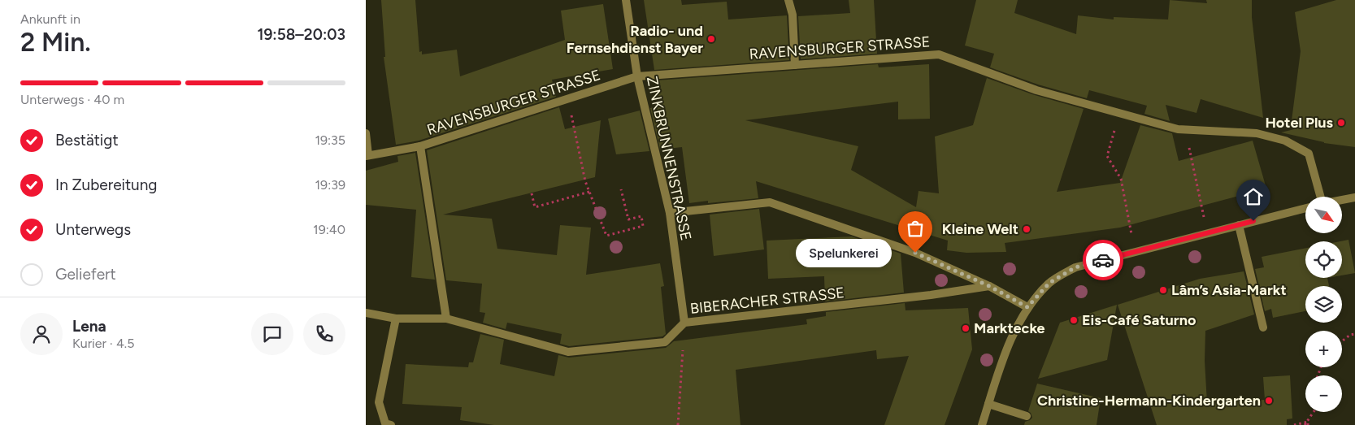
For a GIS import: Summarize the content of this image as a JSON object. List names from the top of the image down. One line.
{"streets":{"street":["RAVENSBURGER STRASSE","ZINKBRUNNENSTRASSE","BIBERACHER STRASSE"]},"crossings":[["RAVENSBURGER STRASSE","ZINKBRUNNENSTRASSE"],["ZINKBRUNNENSTRASSE","BIBERACHER STRASSE"]],"places":["Radio- und Fernsehdienst Bayer","Hotel Plus","Kleine Welt","Spelunkerei","Lâm’s Asia-Markt","Eis-Café Saturno","Marktecke","Christine-Hermann-Kindergarten"],"north":"bottom right","page":{"heading":["2 Min.","Ankunft in","19:58–20:03"],"panel":["Lena","Kurier · 4.5"],"bar":"Unterwegs · 40 m","list":[["Bestätigt","19:35"],["In Zubereitung","19:39"],["Unterwegs","19:40"],"Geliefert"],"map_buttons":["+","−"],"bubble":"Spelunkerei"}}
